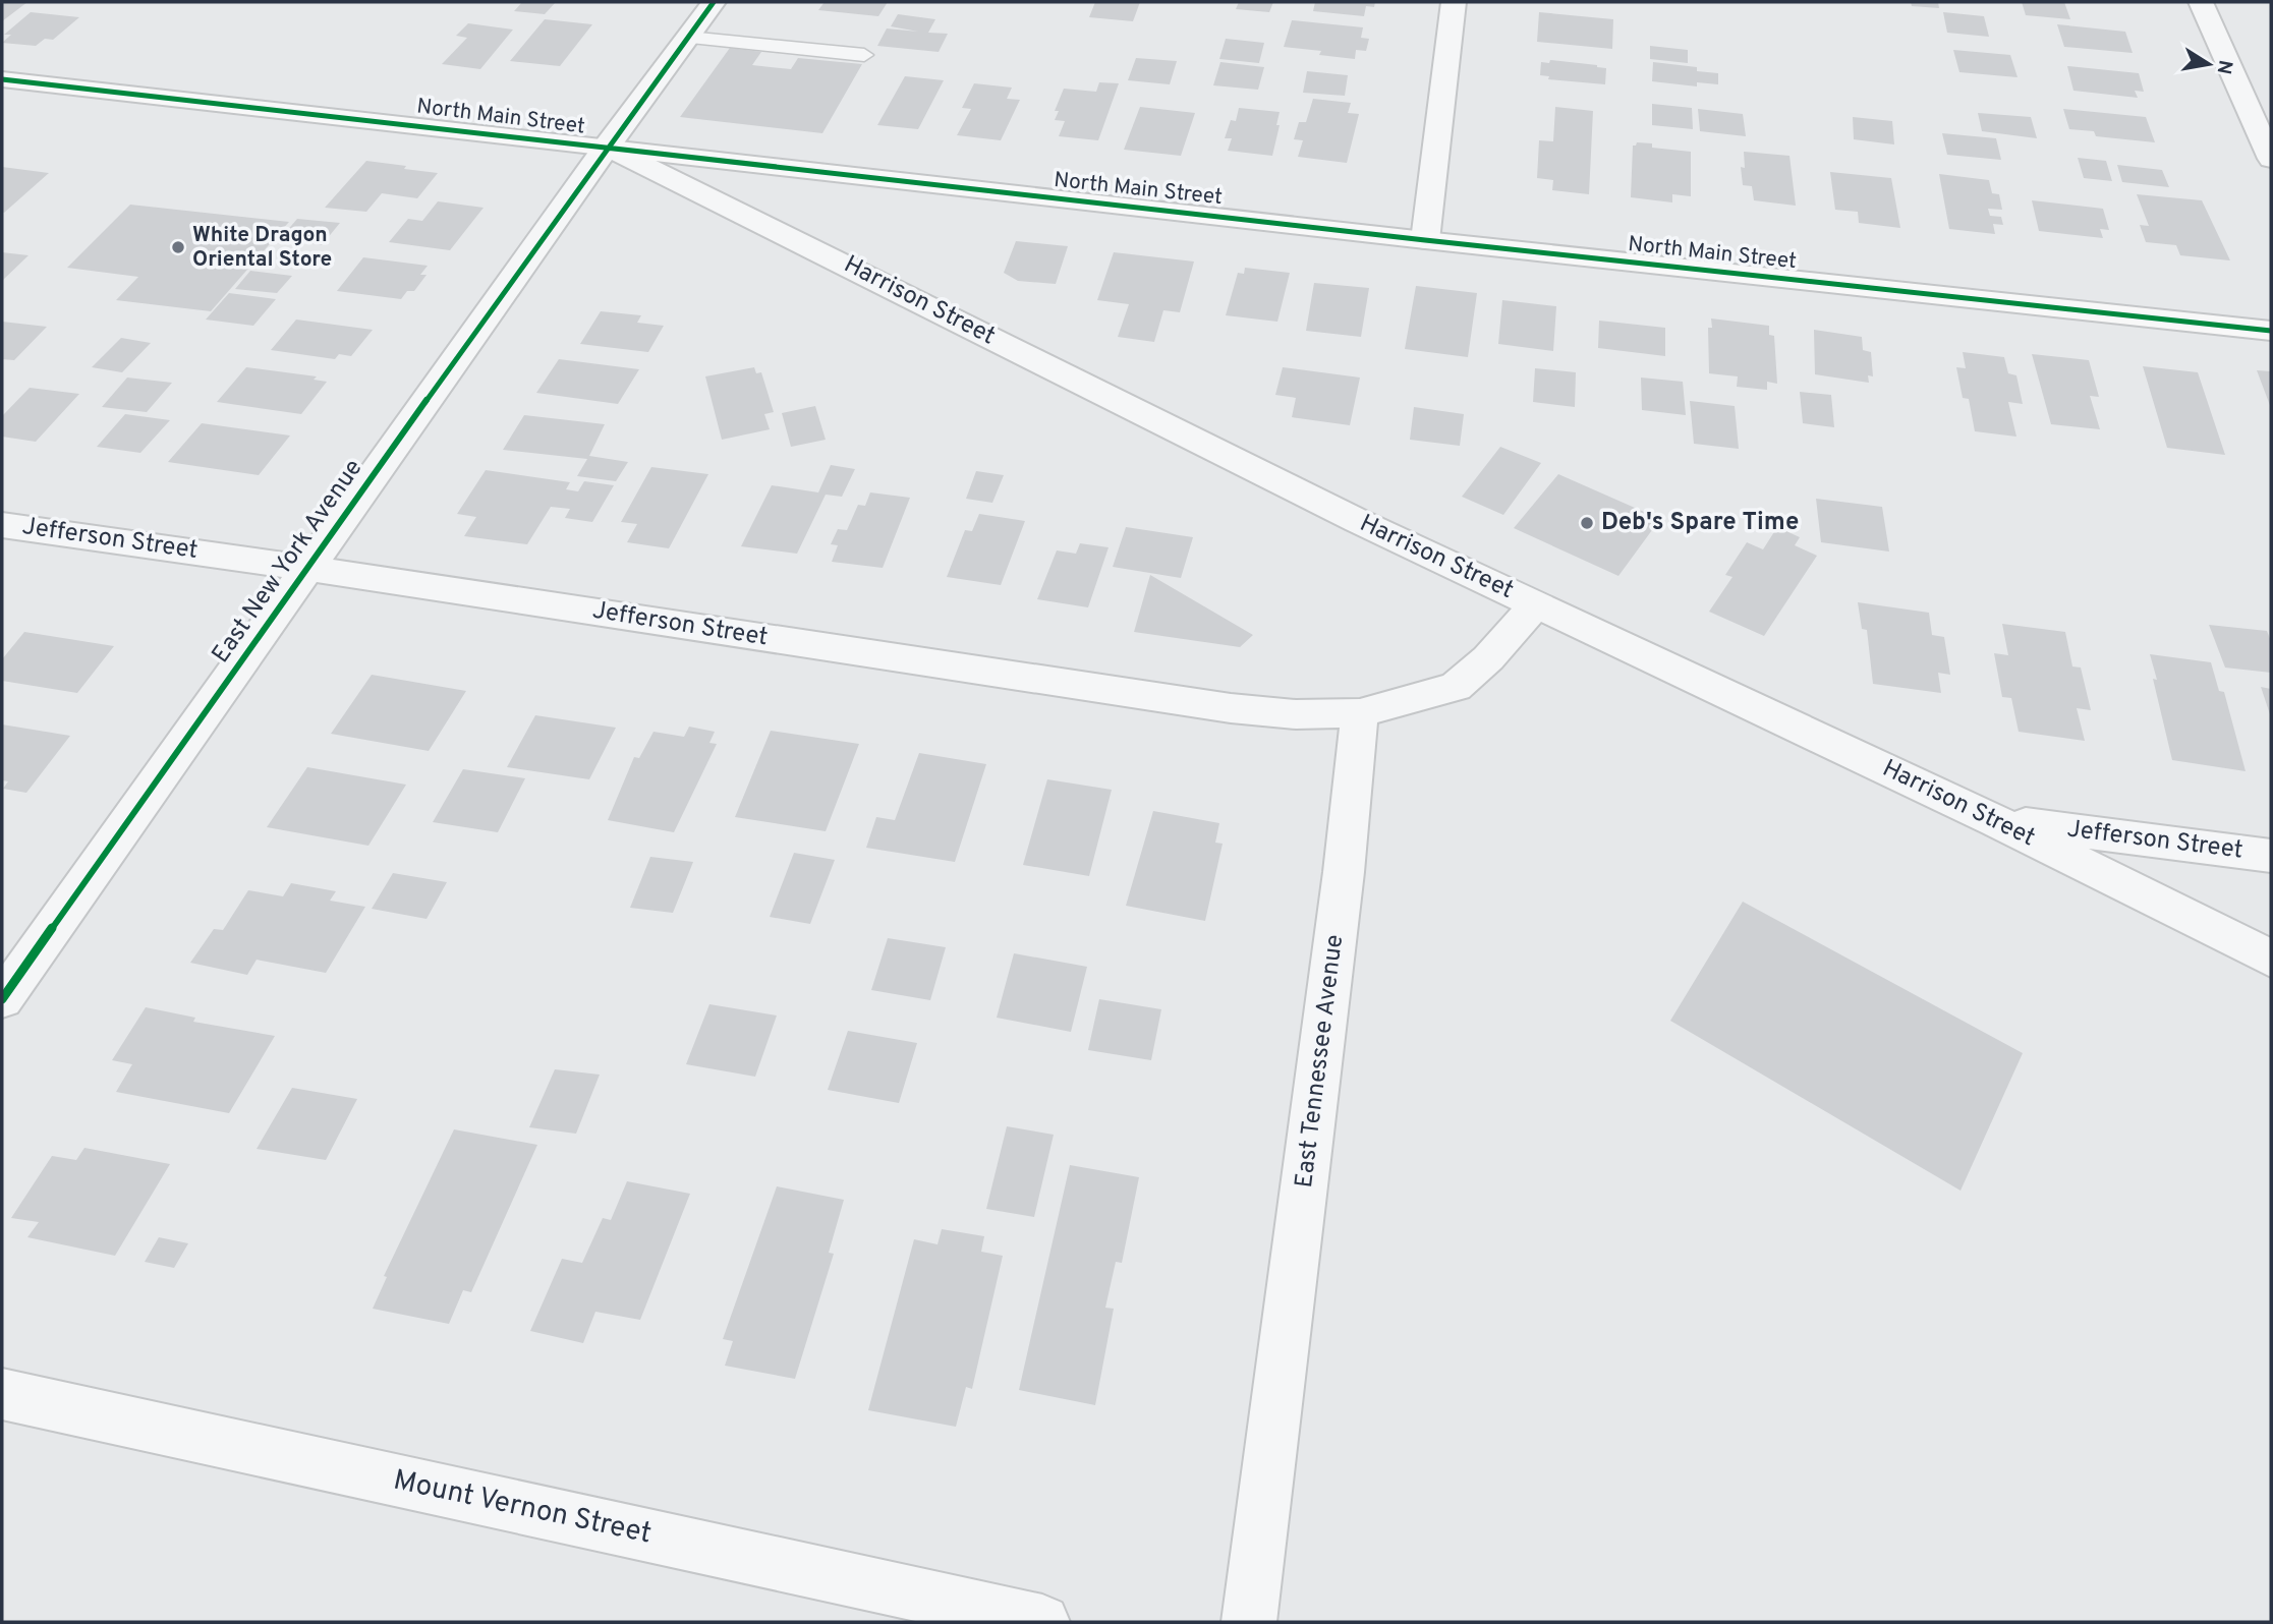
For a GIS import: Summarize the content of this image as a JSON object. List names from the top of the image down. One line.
{"streets":{"main road":["North Main Street"],"street":["Harrison Street","Jefferson Street","East New York Avenue","East Tennessee Avenue","Mount Vernon Street"]},"crossings":[["North Main Street","Harrison Street"],["North Main Street","East New York Avenue"],["Harrison Street","Jefferson Street"],["Harrison Street","East New York Avenue"],["Jefferson Street","East New York Avenue"],["Jefferson Street","East Tennessee Avenue"]],"places":["White Dragon Oriental Store","Deb's Spare Time"],"north":"right"}
